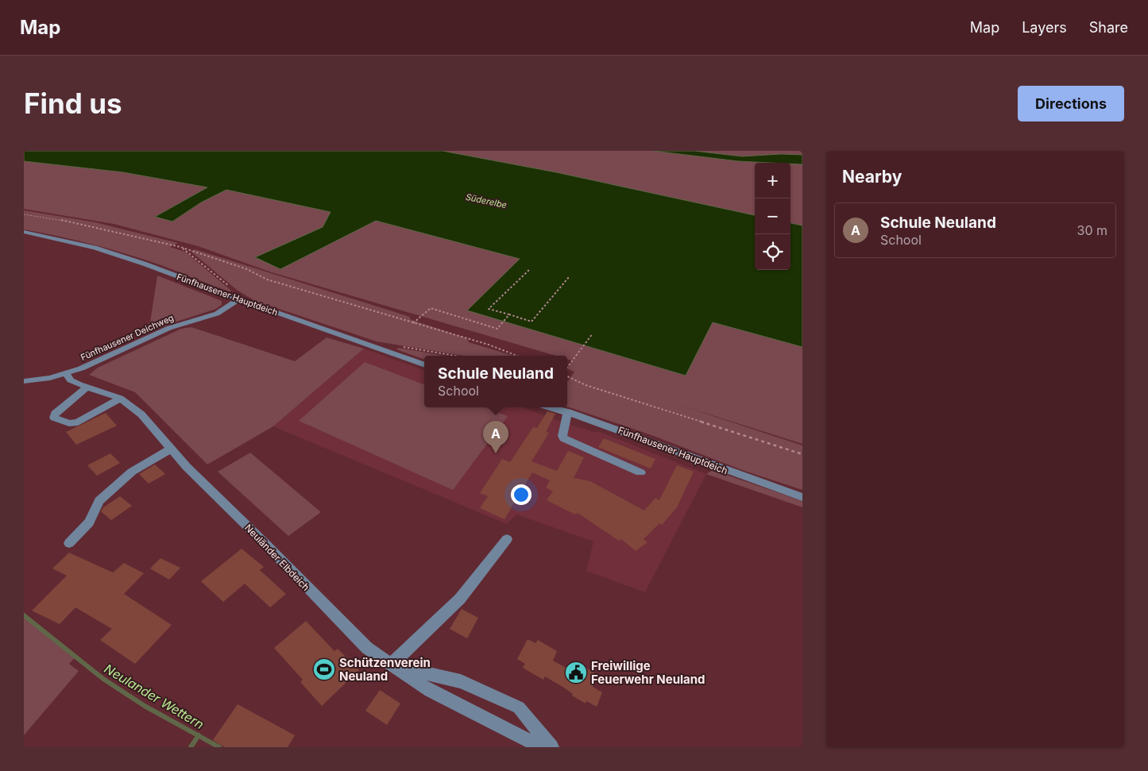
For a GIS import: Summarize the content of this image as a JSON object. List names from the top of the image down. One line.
{"streets":{"street":["Fünfhausener Hauptdeich","Fünfhausener Deichweg","Neuländer Elbdeich"]},"crossings":[["Fünfhausener Hauptdeich","Fünfhausener Deichweg"],["Fünfhausener Deichweg","Neuländer Elbdeich"]],"water":["Süderelbe","Neulander Wettern"],"places":{"sports":["Schützenverein Neuland"],"public building":["Freiwillige Feuerwehr Neuland"]},"page":{"header":"Map","nav":["Map","Layers","Share"],"buttons":"Directions","title":"Find us","heading":"Nearby","map_buttons":["+","−"],"list":[{"mark":"A","name":"Schule Neuland","note":"School","value":"30 m"}],"popup":["Schule Neuland","School"],"pins":"A"}}
